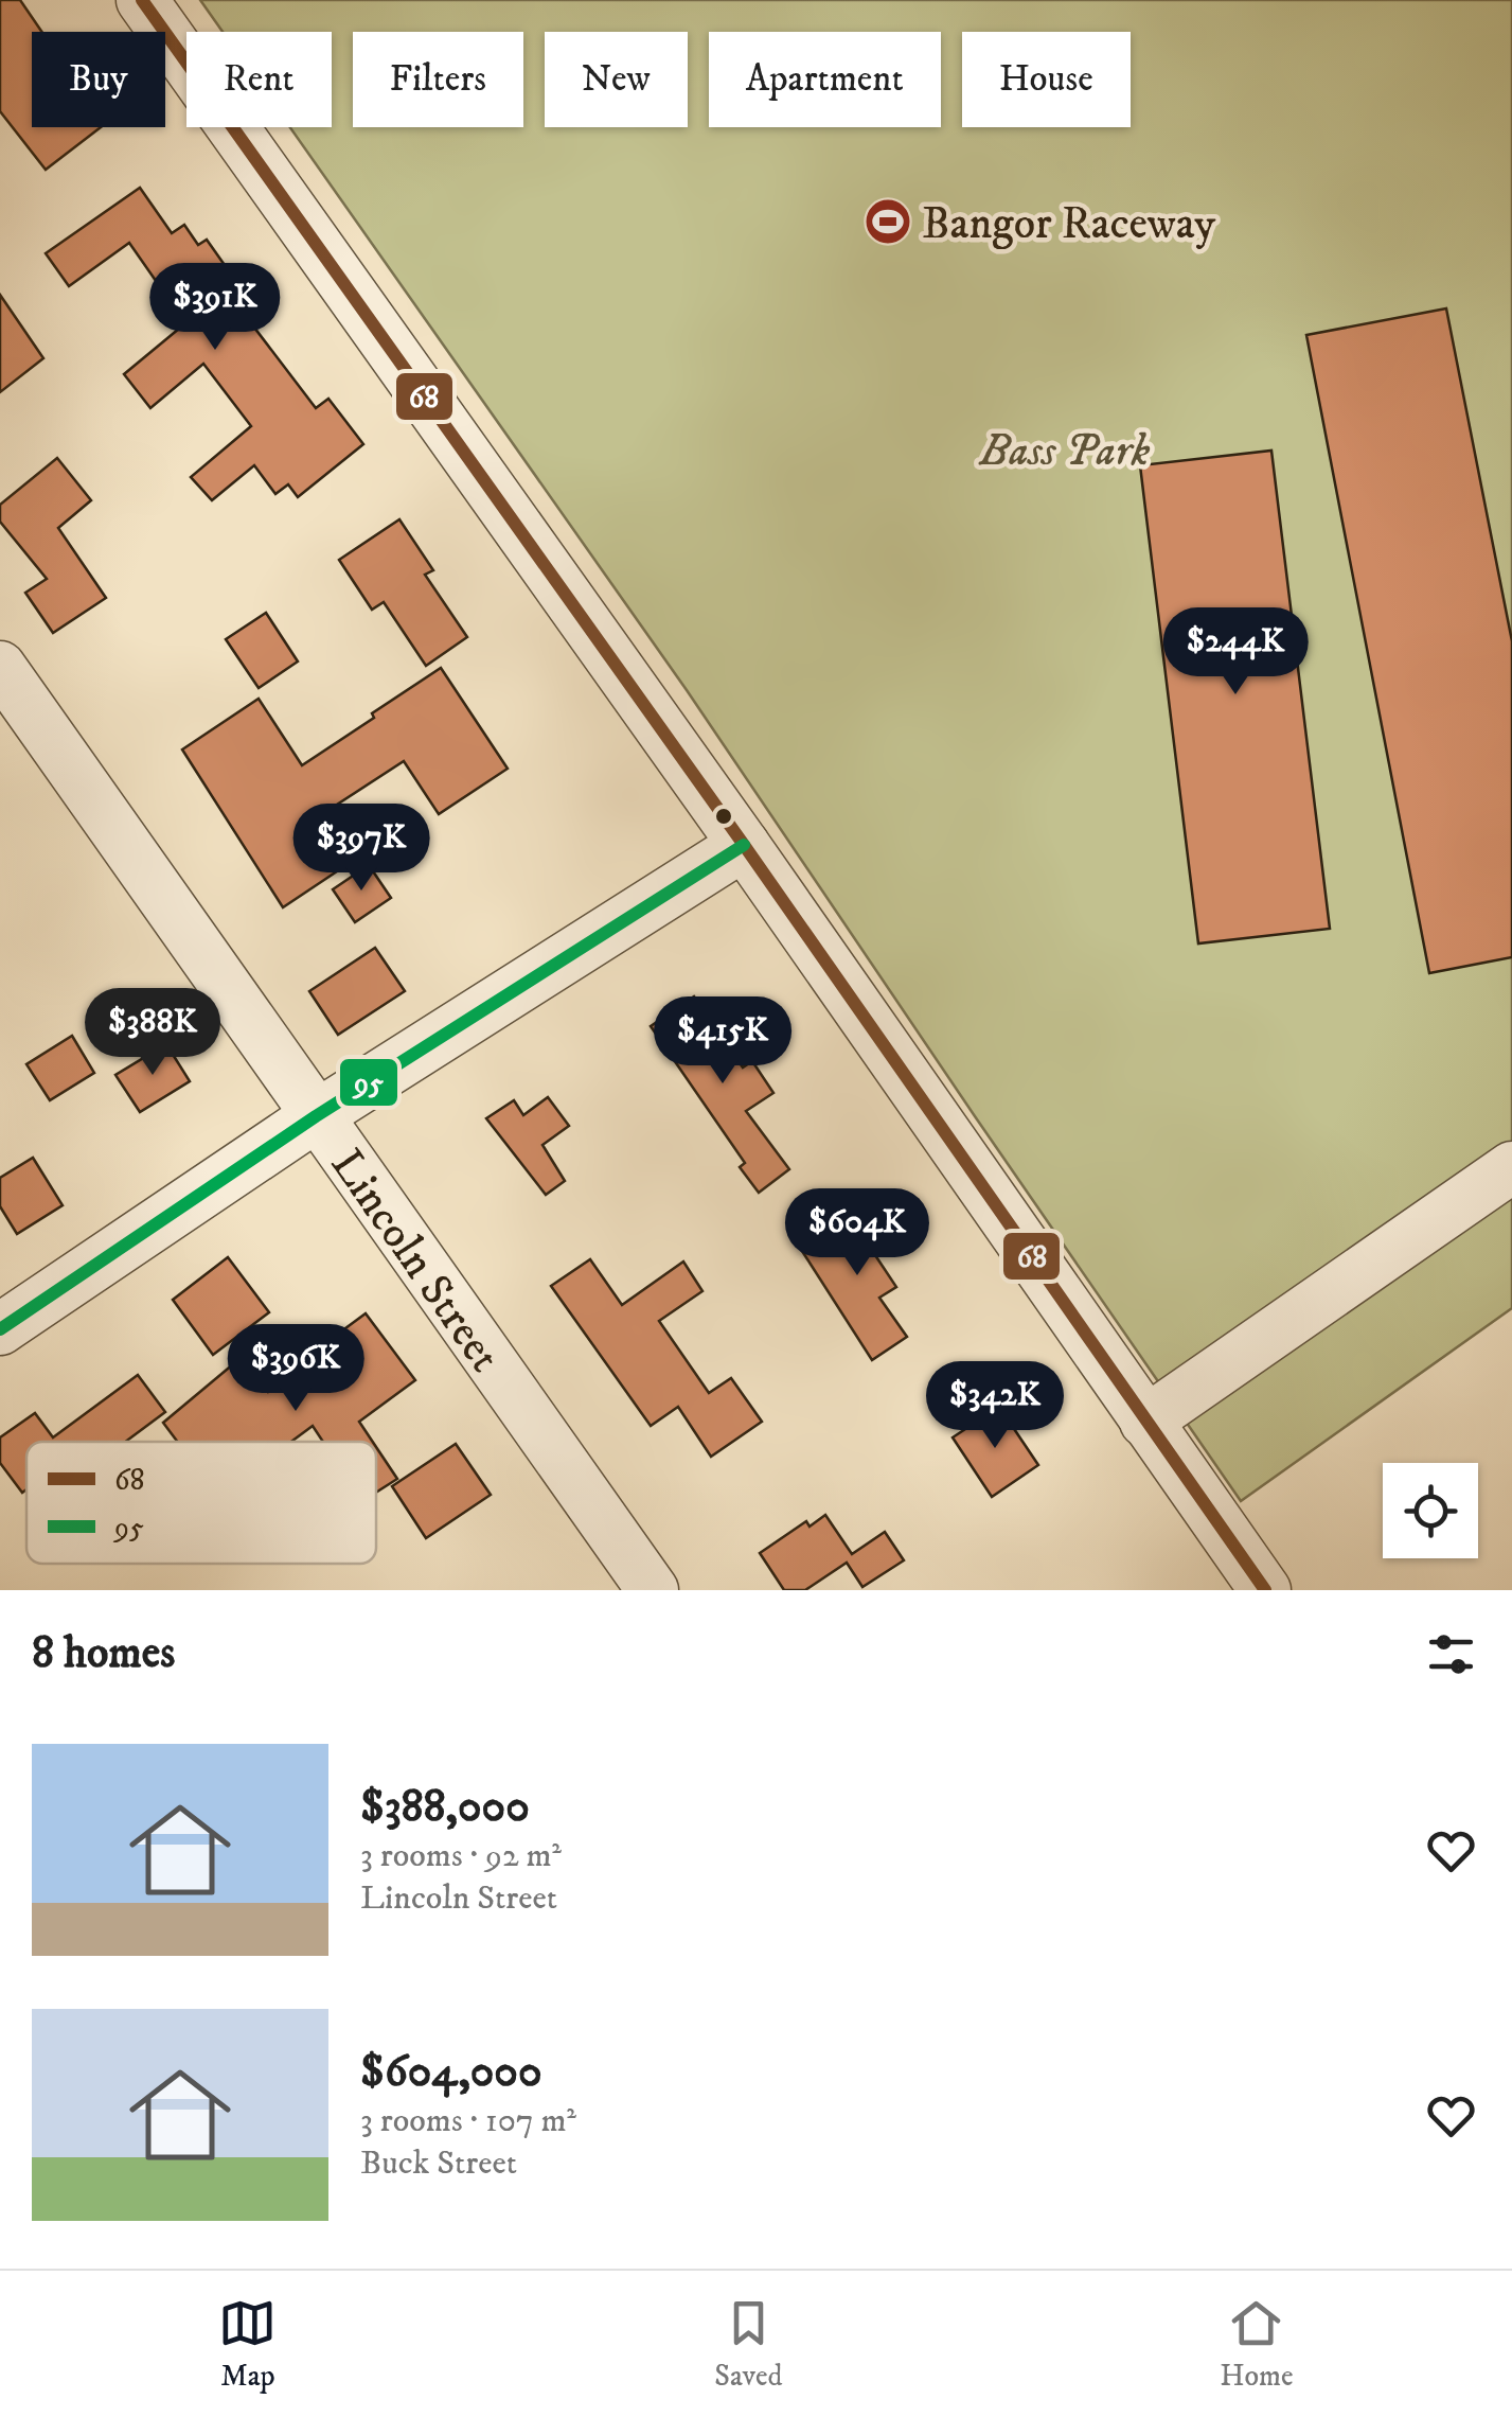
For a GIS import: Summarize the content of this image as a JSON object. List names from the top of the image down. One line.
{"streets":{"street":["Lincoln Street"]},"parks":["Bass Park"],"places":{"sports":["Bangor Raceway"]},"lines":["transit line 68","transit line 95"],"legend":["68","95"],"page":{"chip":["Buy","Rent","Filters","New","Apartment","House"],"price":["$391K","$244K","$397K","$388K","$415K","$604K","$396K","$342K"],"heading":"8 homes","list":[{"name":"$388,000","note":"3 rooms · 92 m² · Lincoln Street"},{"name":"$604,000","note":"3 rooms · 107 m² · Buck Street"}],"tabs":["Map","Saved","Home"]}}
